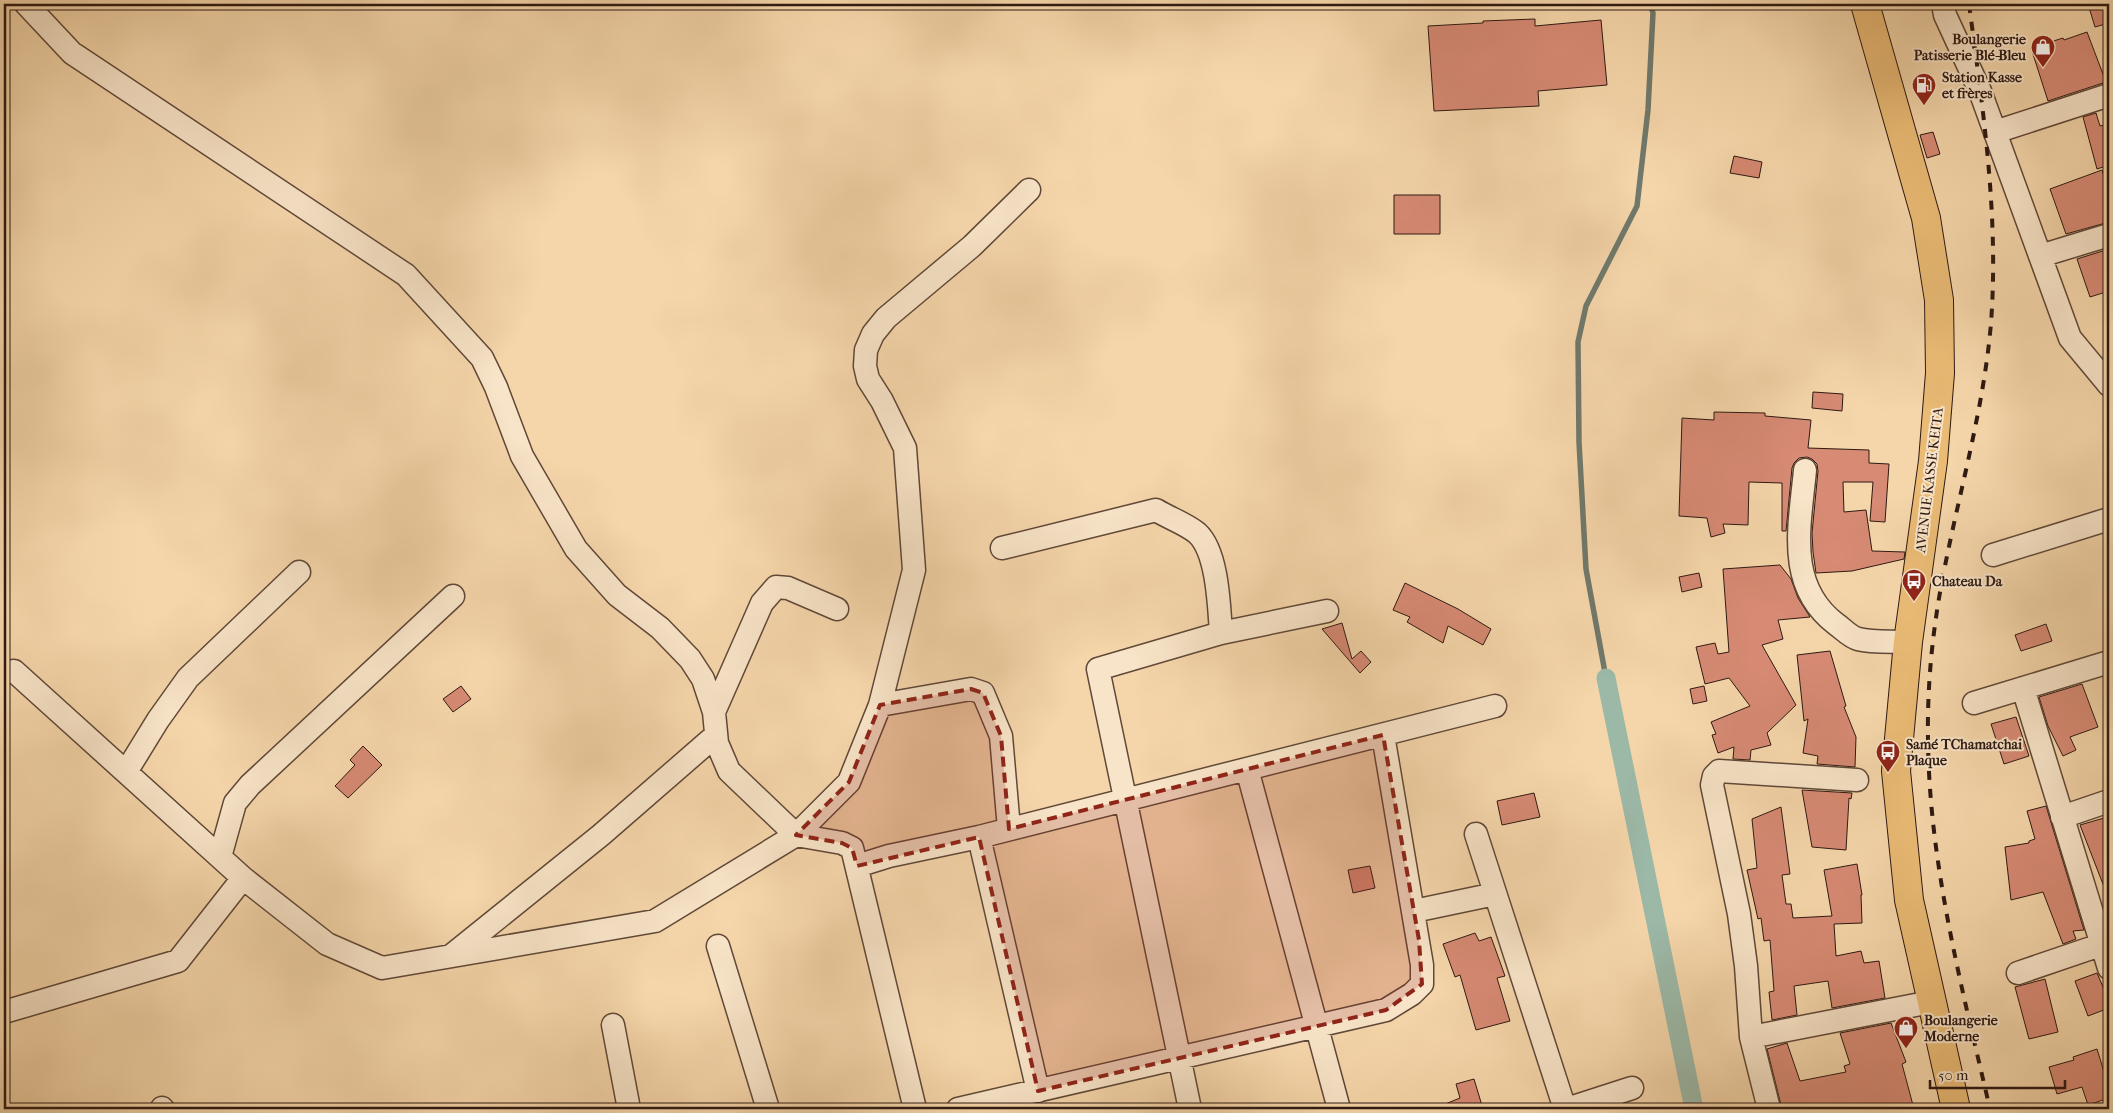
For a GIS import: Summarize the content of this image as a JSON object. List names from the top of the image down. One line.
{"streets":{"main road":["AVENUE KASSE KEITA"]},"places":{"shop":["Boulangerie Patisserie Blé-Bleu","Boulangerie Moderne"],"fuel station":["Station Kasse et frères"],"bus stop":["Chateau Da","Samé TChamatchai Plaque"]},"scale_bar":"50 m"}
